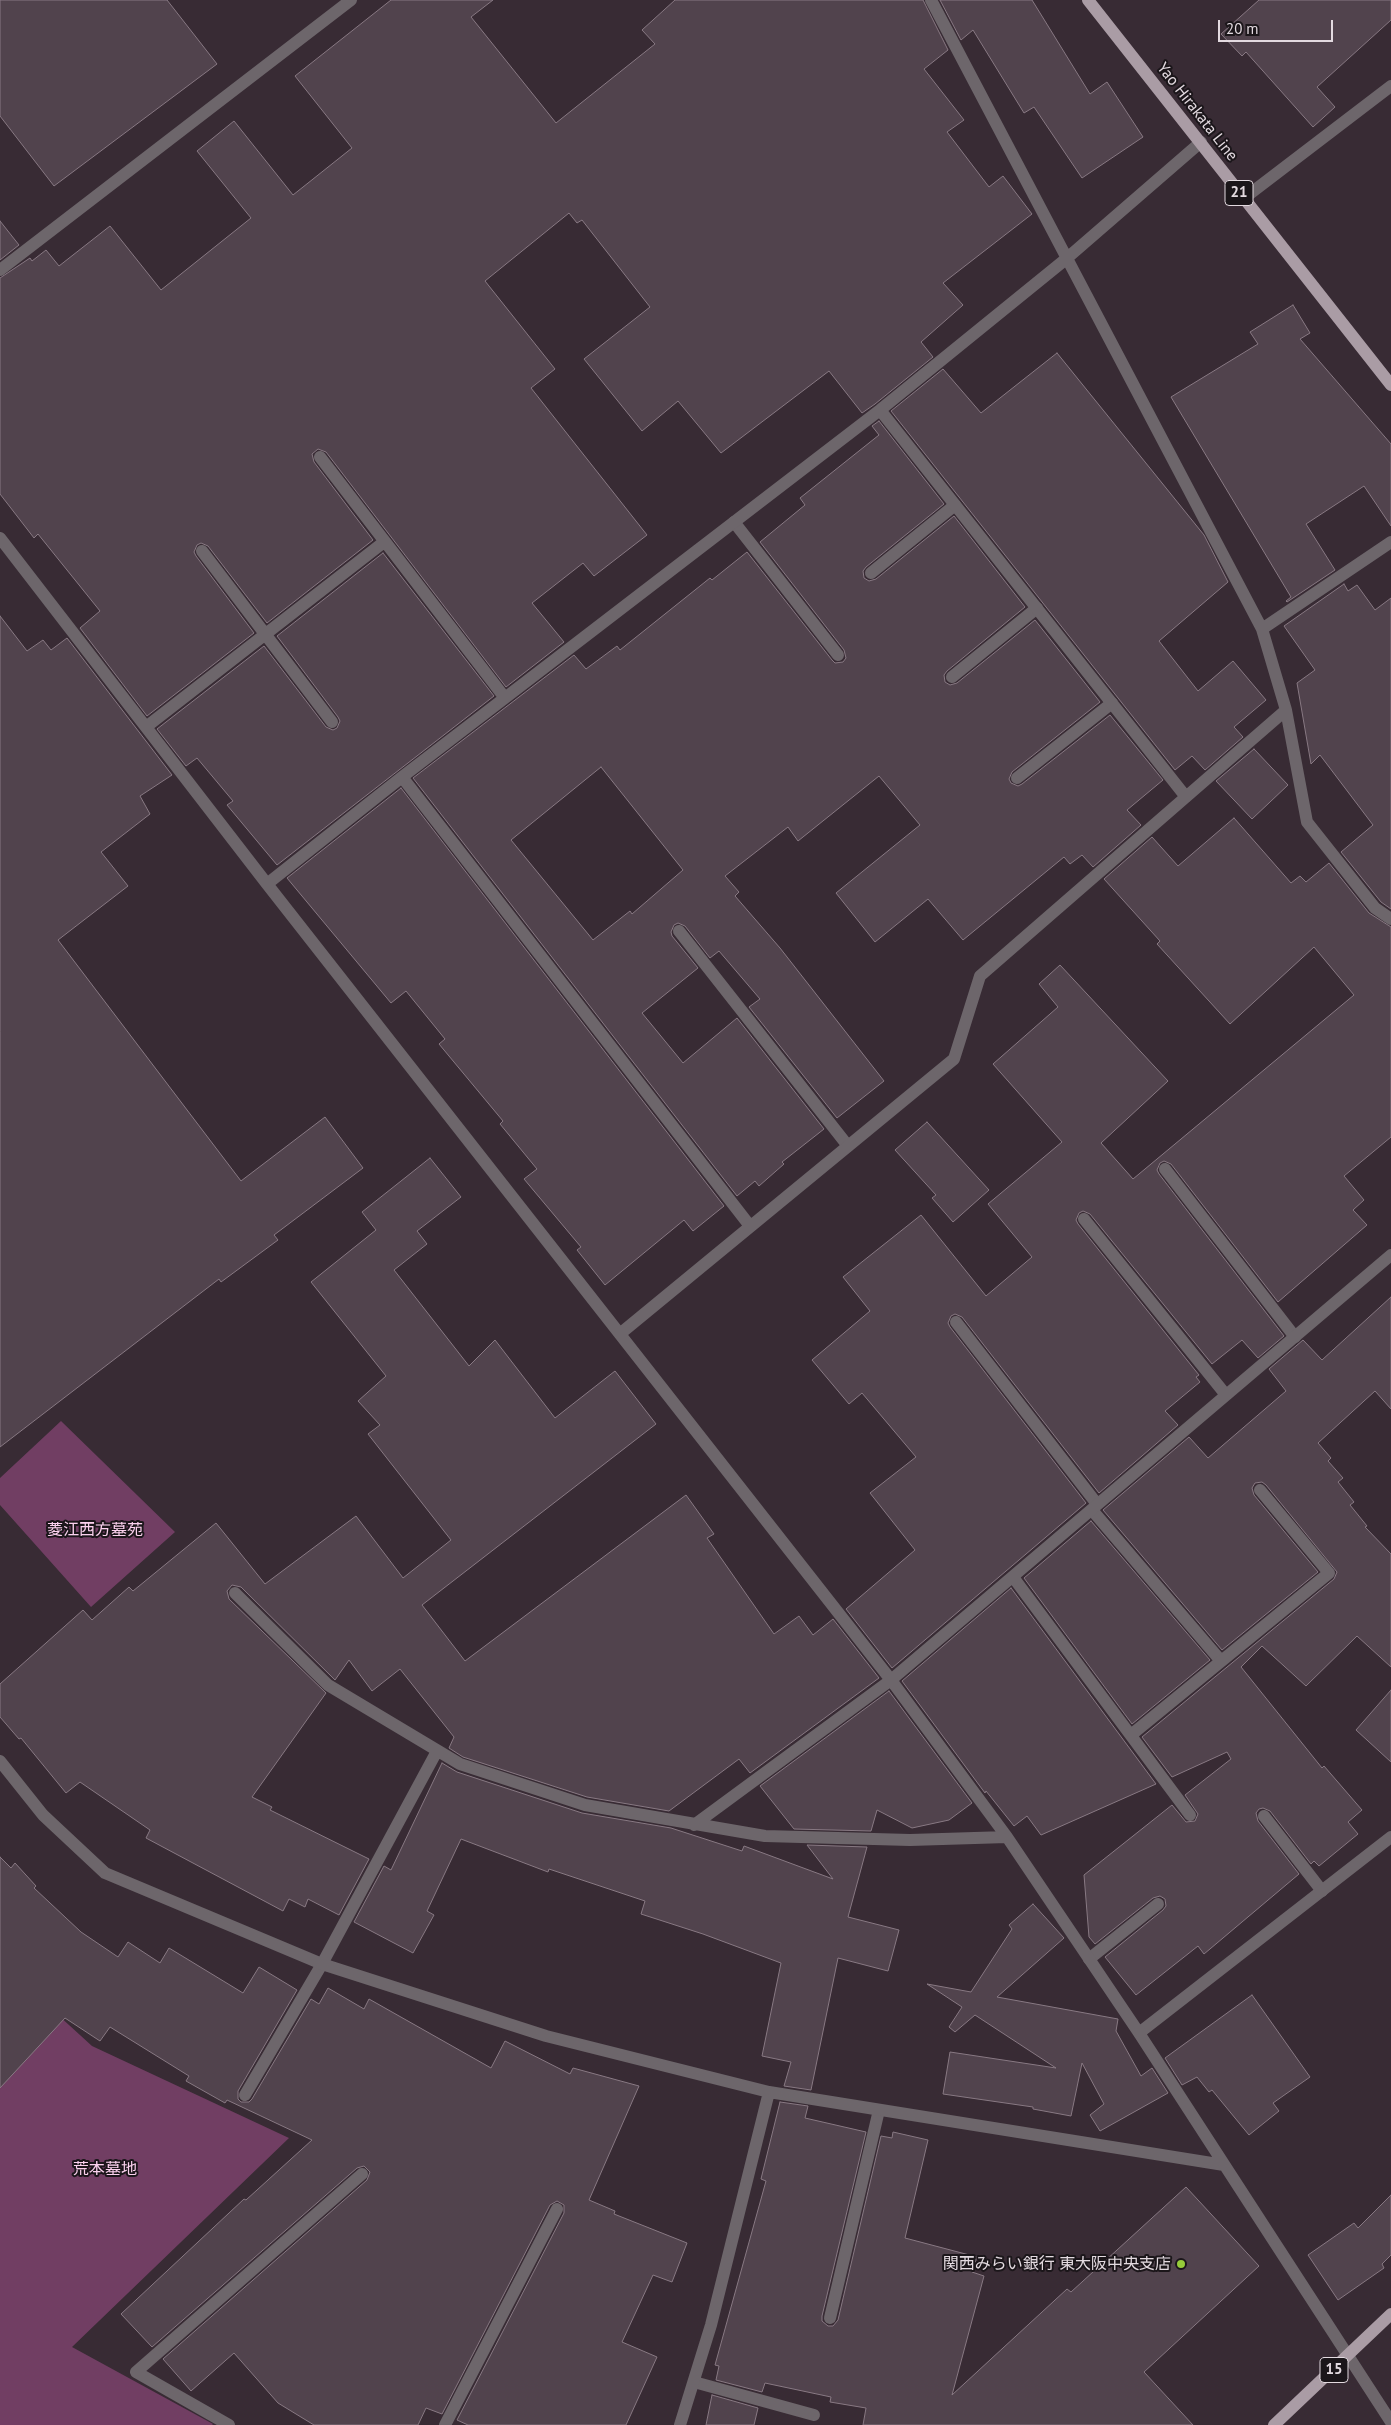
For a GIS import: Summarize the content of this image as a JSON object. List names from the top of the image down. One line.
{"streets":{"main road":["Yao Hirakata Line","21","15"]},"parks":["菱江西方墓苑","荒本墓地"],"places":["関西みらい銀行 東大阪中央支店"],"scale_bar":"20 m"}
